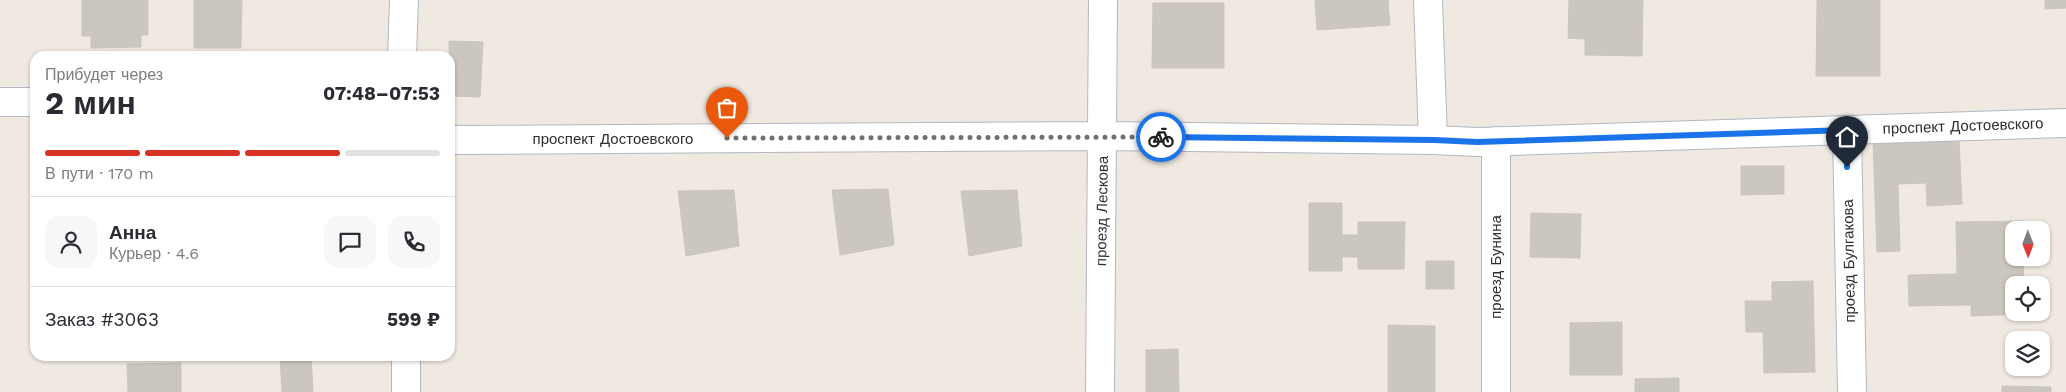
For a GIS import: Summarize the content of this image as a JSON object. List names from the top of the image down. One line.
{"streets":{"street":["проспект Достоевского","проезд Лескова","проезд Булгакова","проезд Бунина"]},"crossings":[["проспект Достоевского","проезд Лескова"],["проспект Достоевского","проезд Булгакова"],["проспект Достоевского","проезд Бунина"]],"north":"bottom","page":{"heading":["2 мин","Прибудет через","07:48–07:53"],"panel":["Анна","Курьер · 4.6","Заказ #3063","599 ₽"],"bar":"В пути · 170 m"}}
